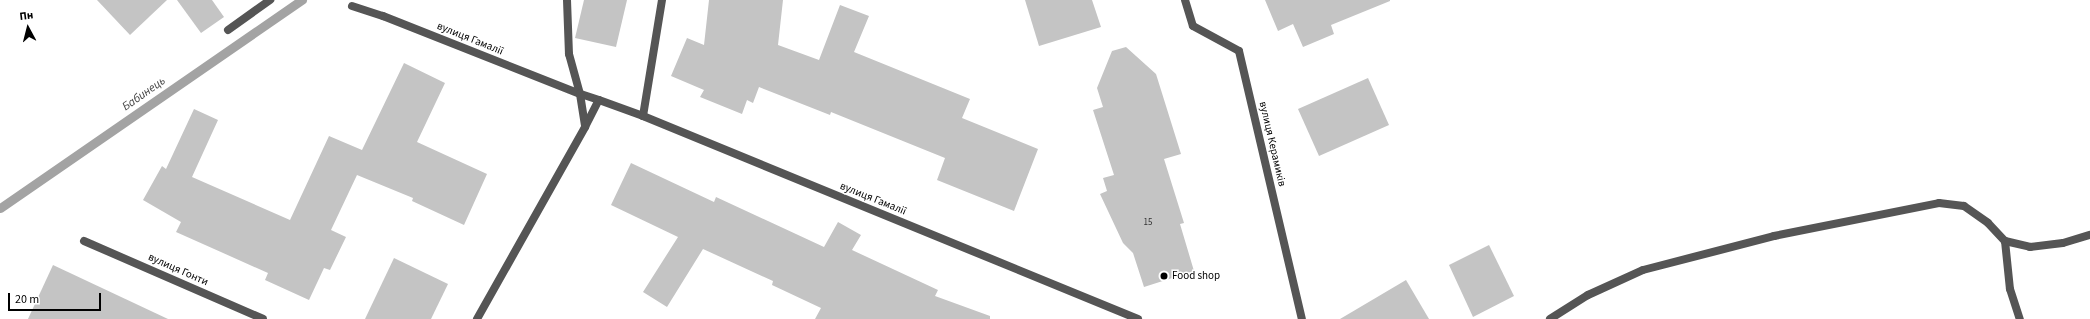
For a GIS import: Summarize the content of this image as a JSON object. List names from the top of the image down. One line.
{"streets":{"street":["вулиця Гамалії","вулиця Керамиків","вулиця Гонти"]},"water":["Бабинець"],"places":["Food shop"],"house_numbers":["15"],"scale_bar":"20 m","north":"top"}
